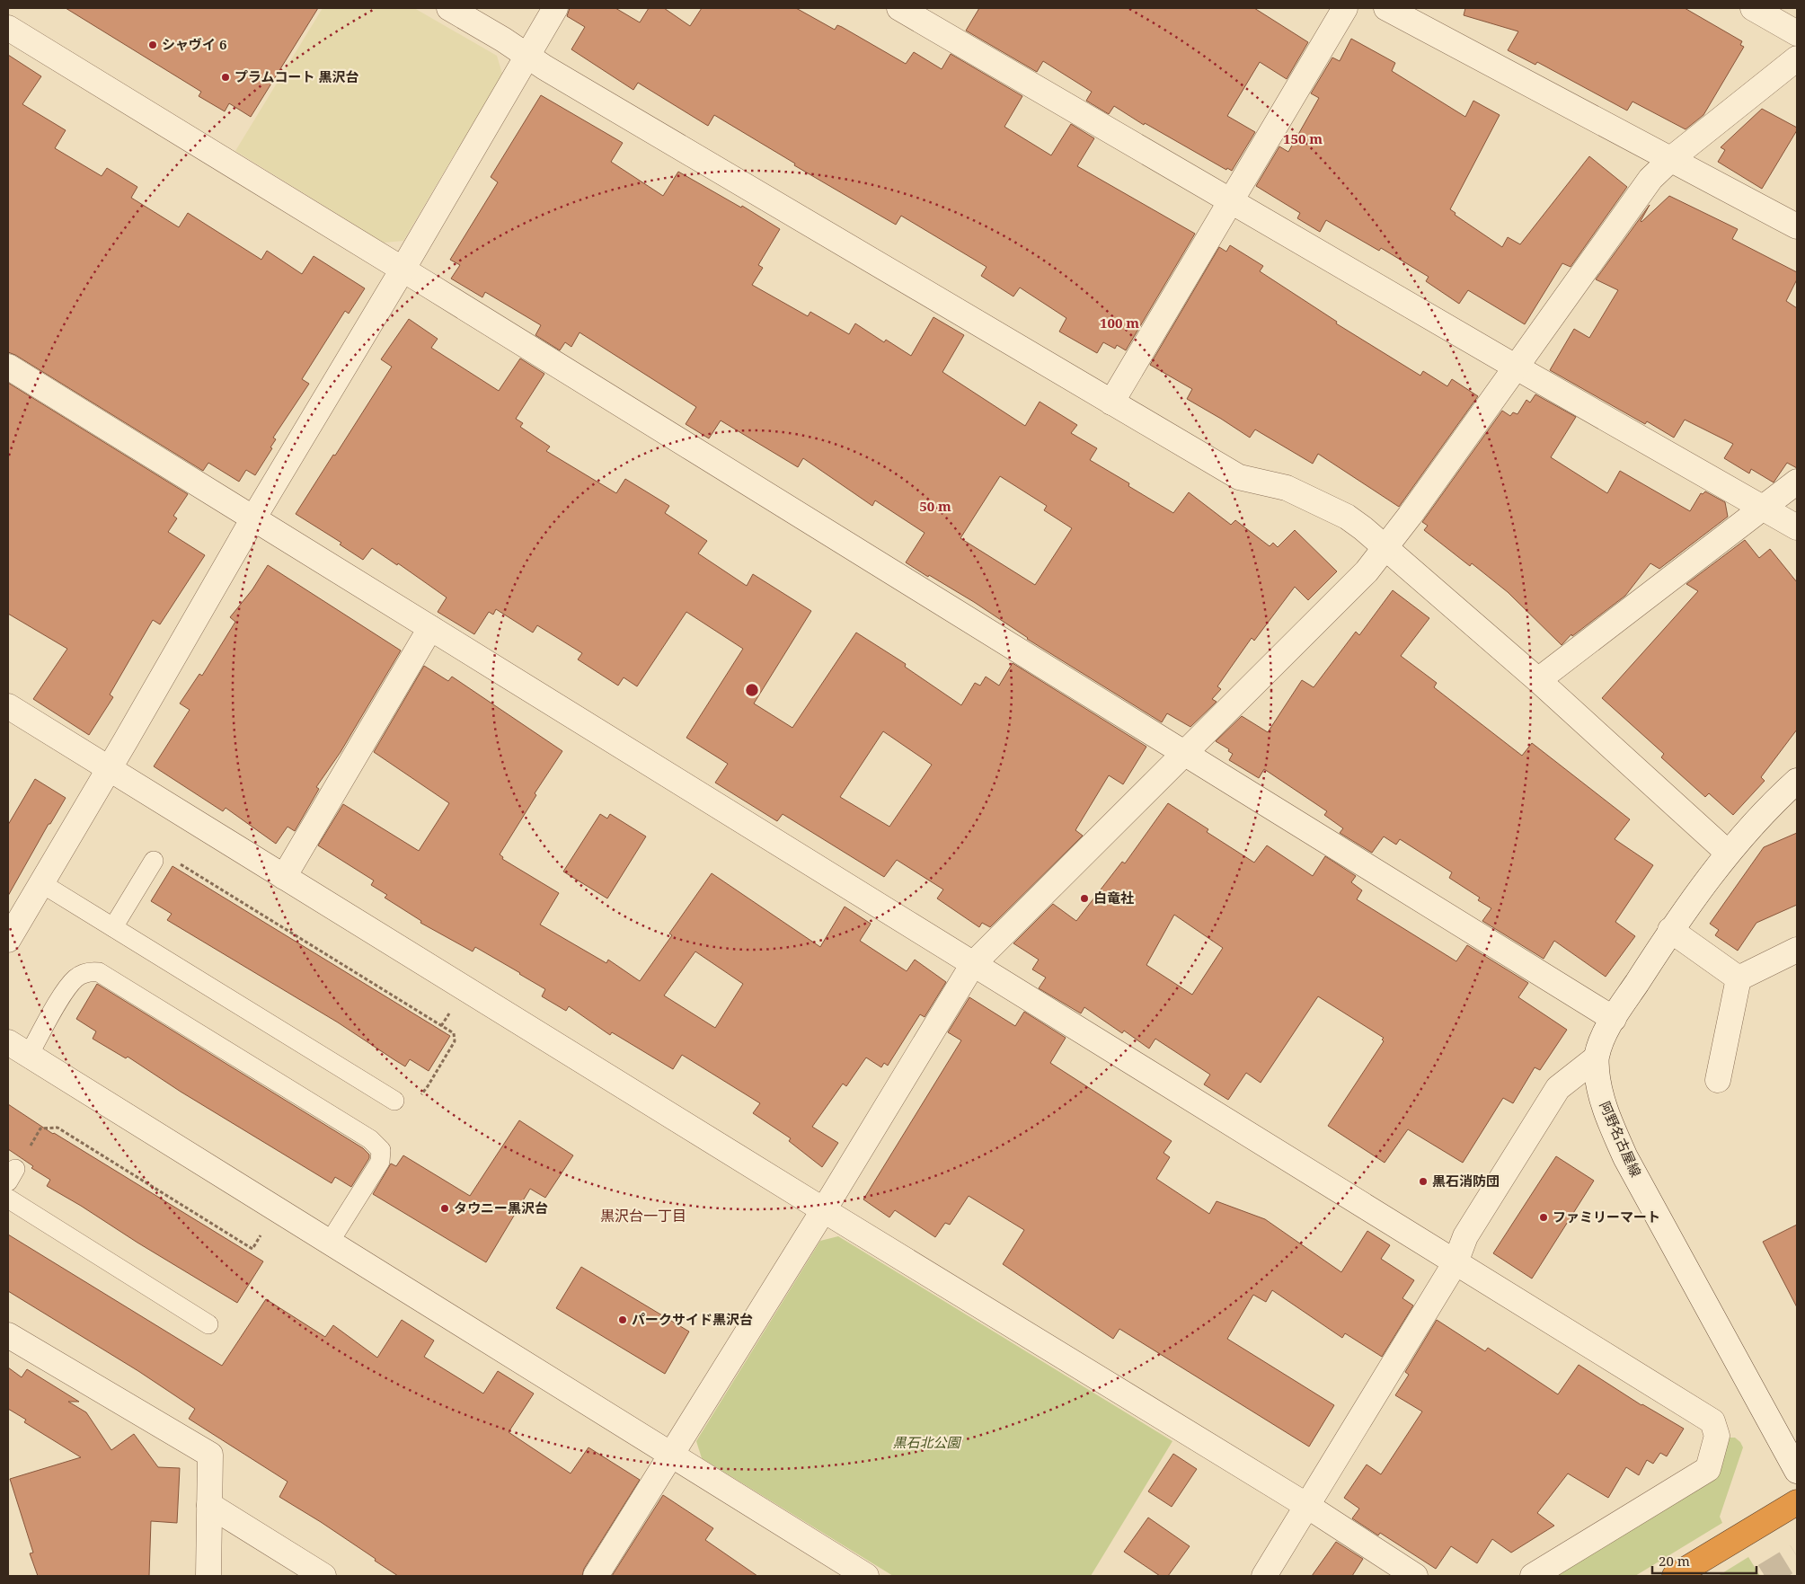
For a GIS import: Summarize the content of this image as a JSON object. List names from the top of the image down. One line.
{"streets":{"street":["阿野名古屋線"]},"districts":["黒沢台一丁目"],"parks":["黒石北公園"],"places":["シャヴイ 6","プラムコート 黒沢台","白竜社","黒石消防団","タウニー黒沢台","ファミリーマート","パークサイド黒沢台"],"scale_bar":"20 m","rings":["150 m","100 m","50 m"]}
